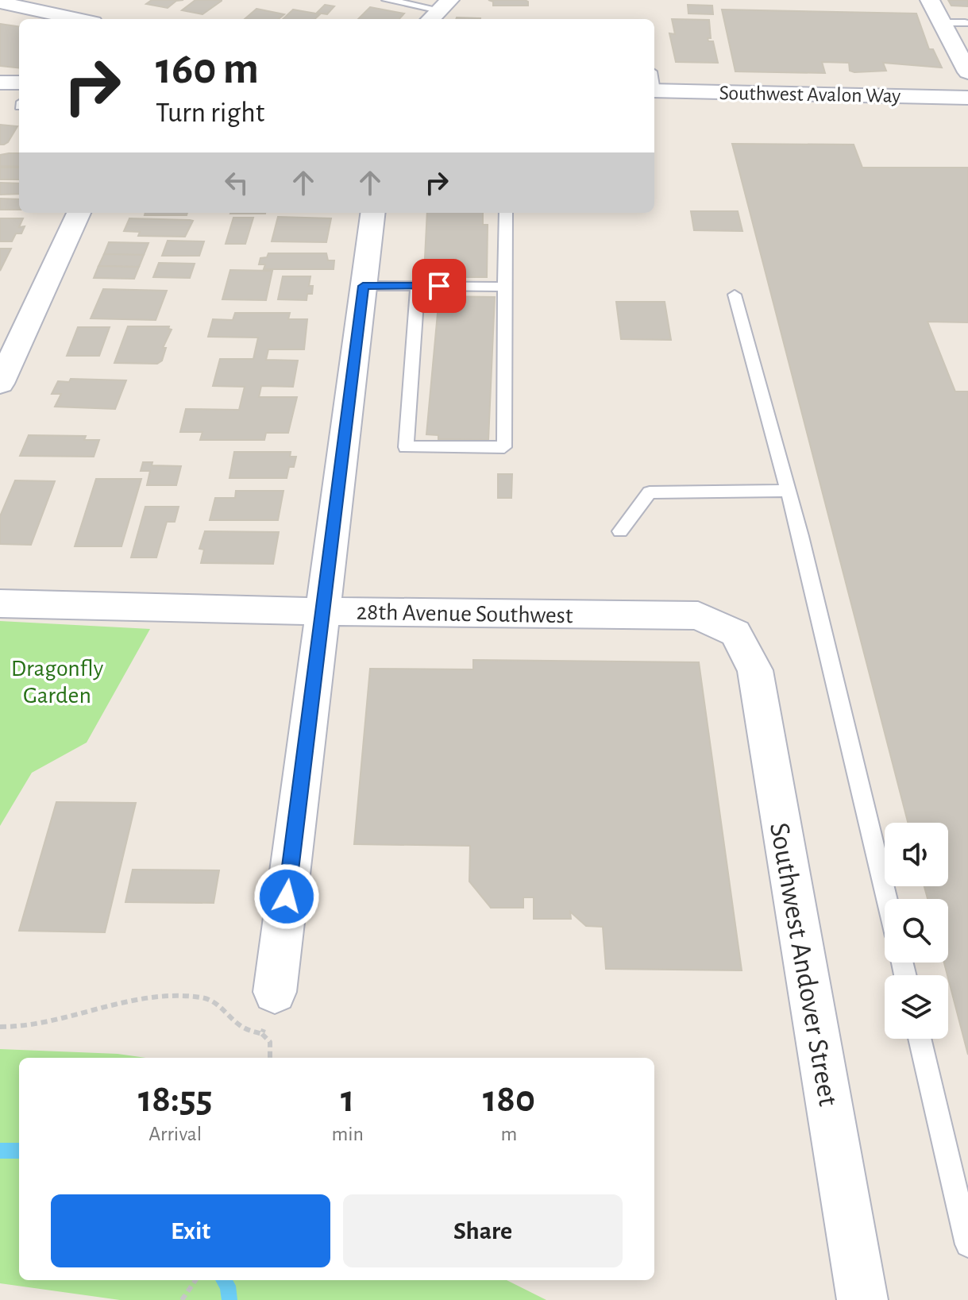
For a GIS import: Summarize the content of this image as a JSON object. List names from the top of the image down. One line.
{"streets":{"street":["Southwest Avalon Way","28th Avenue Southwest","Southwest Andover Street"]},"crossings":[["28th Avenue Southwest","Southwest Andover Street"]],"parks":["Dragonfly Garden"],"page":{"turn":["160 m","Turn right"],"eta":["18:55","Arrival","1","min","180","m"],"buttons":["Exit","Share"]}}
